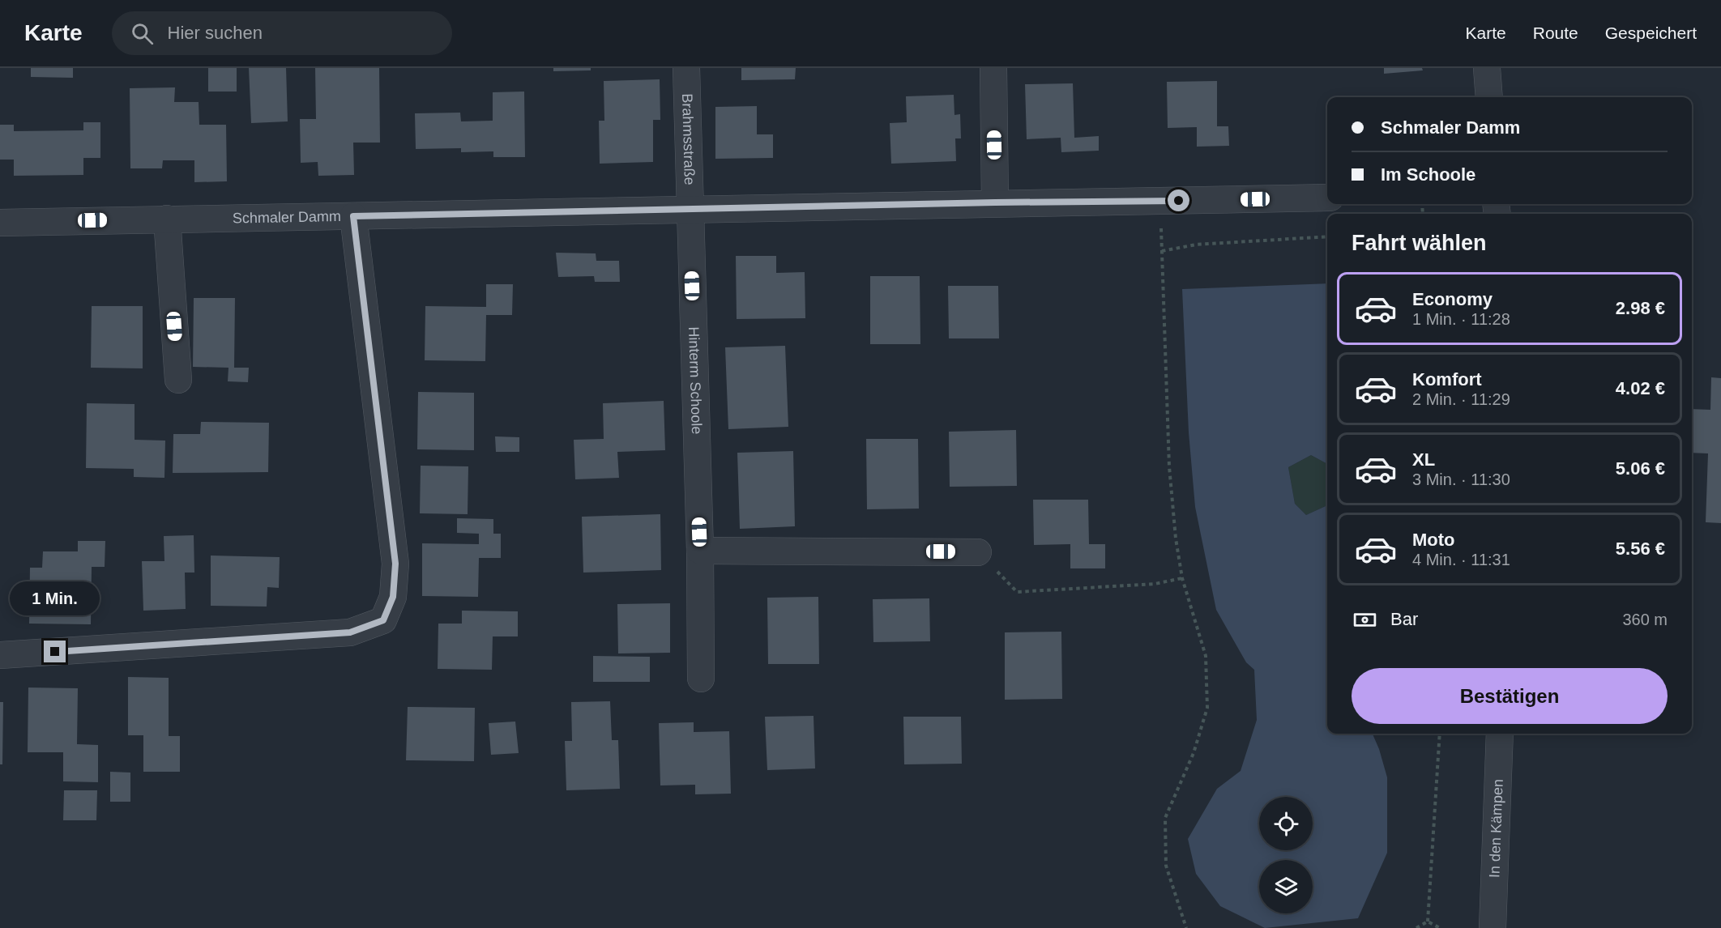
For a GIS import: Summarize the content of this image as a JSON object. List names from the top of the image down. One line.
{"streets":{"street":["Brahmsstraße","Schmaler Damm","Hinterm Schoole","In den Kämpen"]},"crossings":[["Brahmsstraße","Schmaler Damm"],["Brahmsstraße","Hinterm Schoole"],["Schmaler Damm","Hinterm Schoole"]],"page":{"header":"Karte","search":"Hier suchen","nav":["Karte","Route","Gespeichert"],"banner":["Schmaler Damm","Im Schoole"],"heading":"Fahrt wählen","list":[{"name":"Economy","note":"1 Min. · 11:28","value":"2.98 €"},{"name":"Komfort","note":"2 Min. · 11:29","value":"4.02 €"},{"name":"XL","note":"3 Min. · 11:30","value":"5.06 €"},{"name":"Moto","note":"4 Min. · 11:31","value":"5.56 €"}],"bubble":"1 Min.","pay":["Bar","360 m"],"buttons":"Bestätigen"}}
